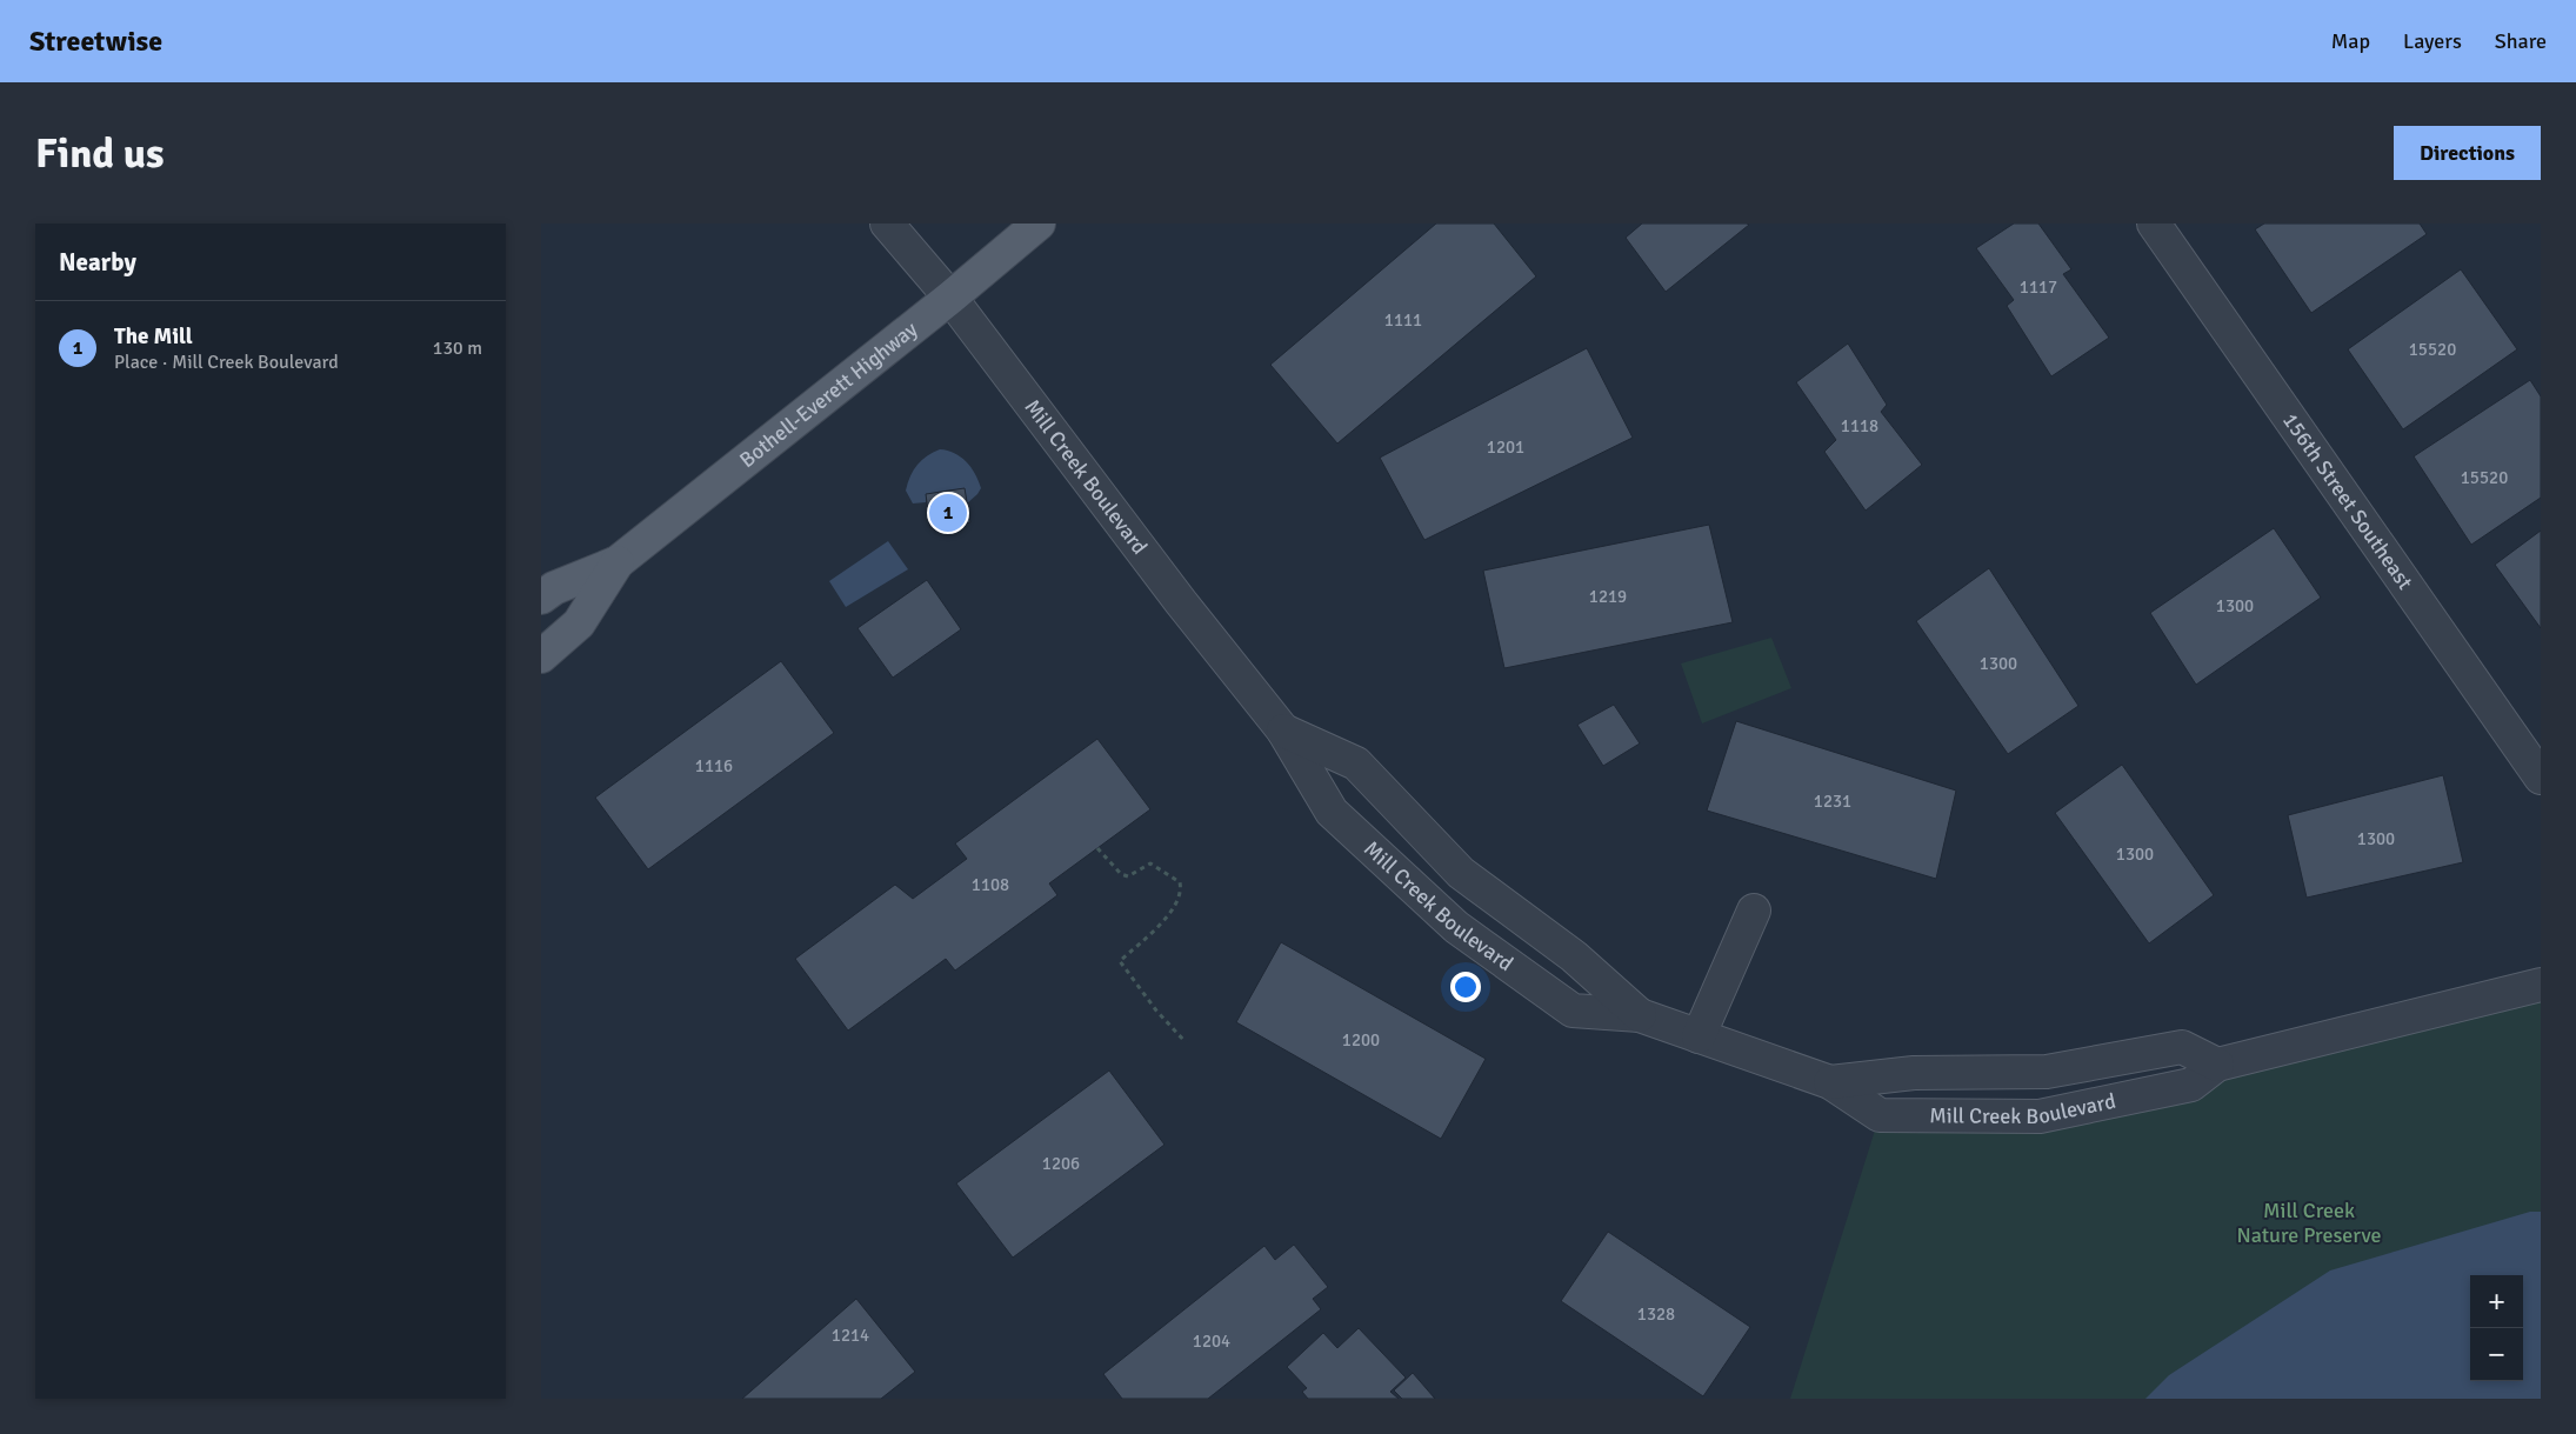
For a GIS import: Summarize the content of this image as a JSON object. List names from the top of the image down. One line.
{"streets":{"main road":["Bothell-Everett Highway"],"street":["Mill Creek Boulevard","156th Street Southeast"]},"crossings":[["Bothell-Everett Highway","Mill Creek Boulevard"]],"parks":["Mill Creek Nature Preserve"],"house_numbers":["1117","1111","15520","1118","1201","15520","1219","1300","1300","1116","1231","1300","1300","1108","1200","1206","1328","1214","1204"],"page":{"header":"Streetwise","nav":["Map","Layers","Share"],"buttons":"Directions","title":"Find us","heading":"Nearby","list":[{"mark":"1","name":"The Mill","note":"Place · Mill Creek Boulevard","value":"130 m"}],"pins":"1","map_buttons":["+","−"]}}
